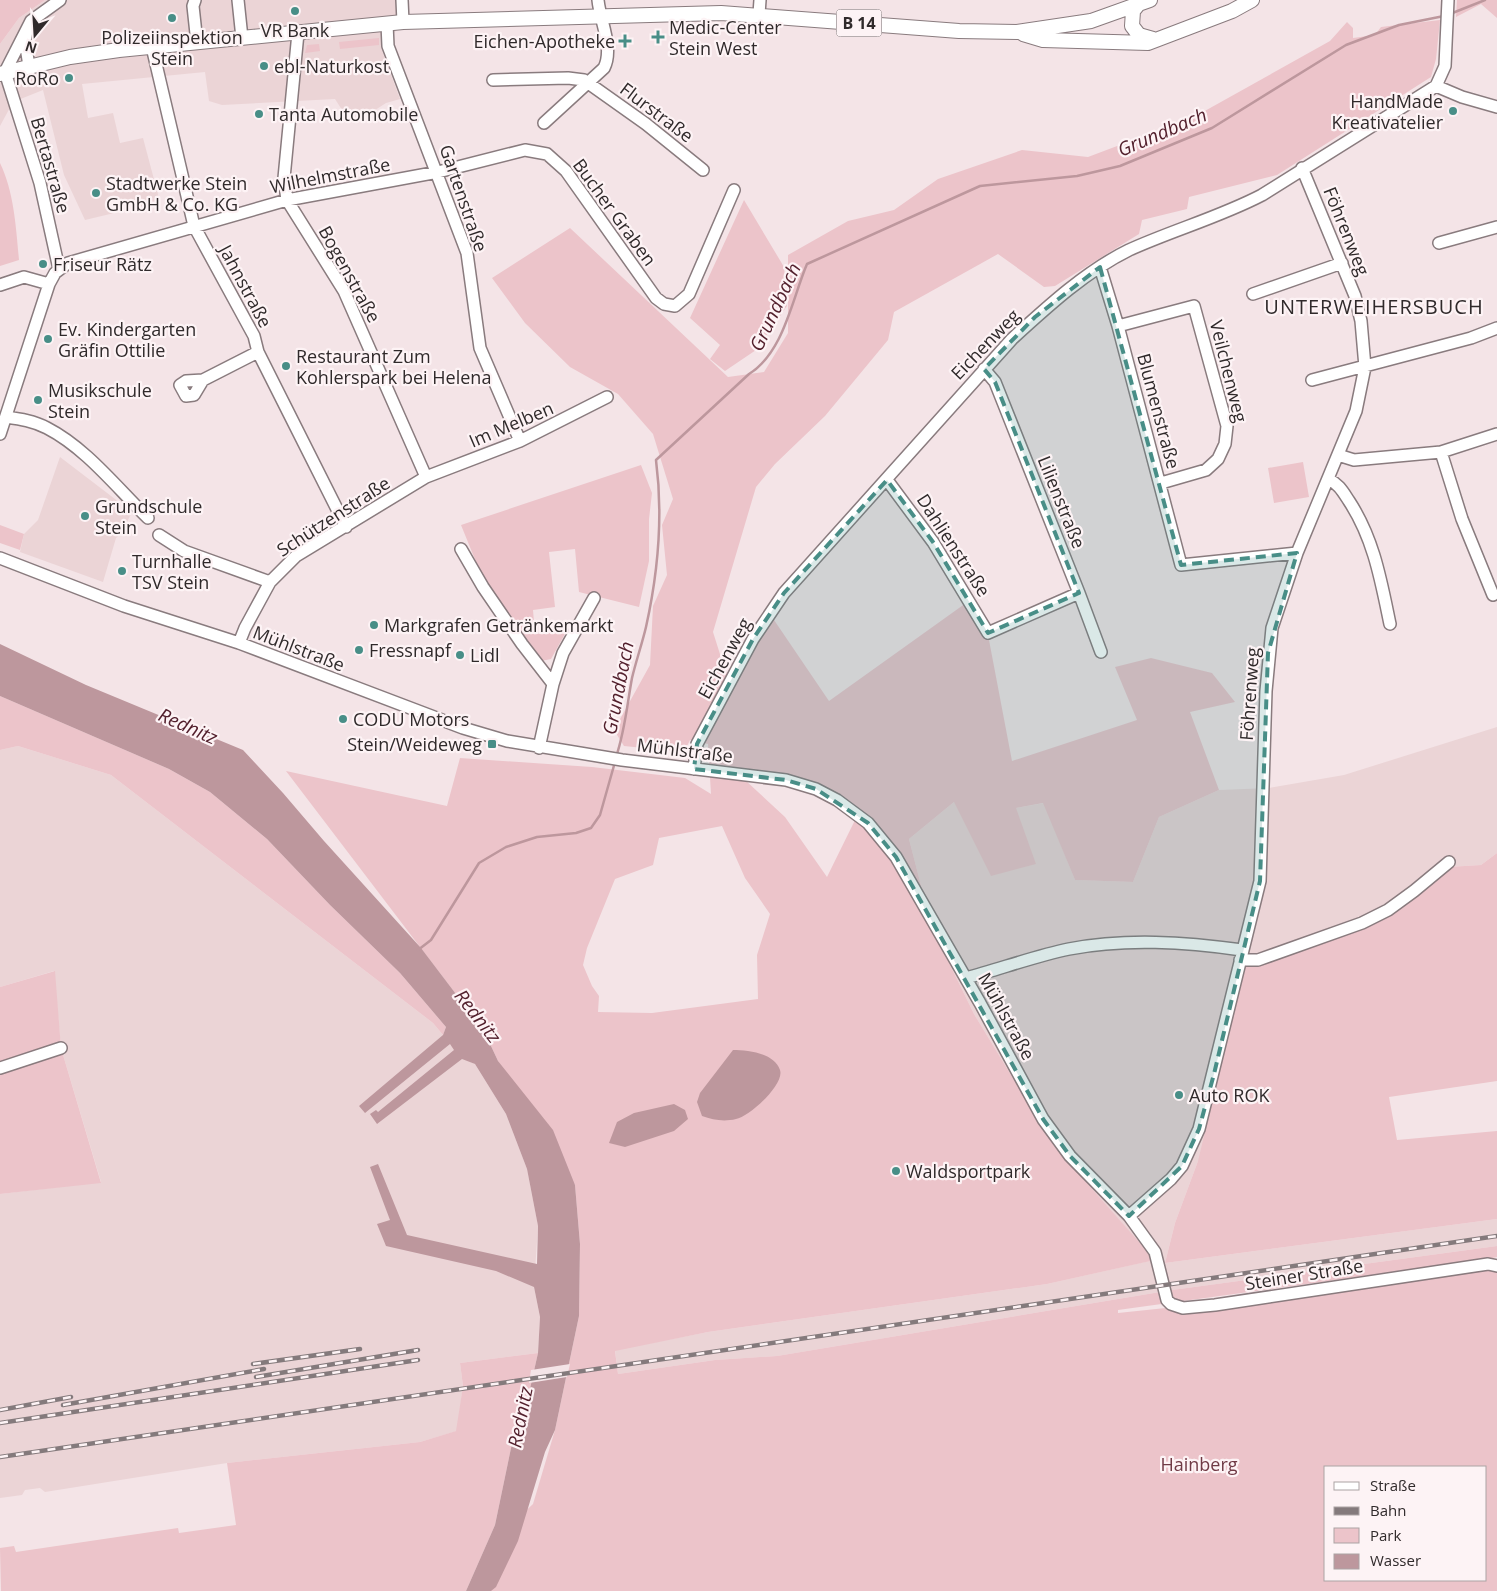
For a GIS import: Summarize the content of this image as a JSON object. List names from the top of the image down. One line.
{"streets":{"main road":["B 14"],"street":["Flurstraße","Bertastraße","Wilhelmstraße","Gartenstraße","Bucher Graben","Föhrenweg","Bogenstraße","Jahnstraße","Eichenweg","Veilchenweg","Blumenstraße","Im Melben","Lilienstraße","Schützenstraße","Dahlienstraße","Mühlstraße","Steiner Straße"]},"crossings":[["B 14","Bertastraße"],["B 14","Gartenstraße"],["B 14","Jahnstraße"],["Bertastraße","Wilhelmstraße"],["Wilhelmstraße","Gartenstraße"],["Wilhelmstraße","Bucher Graben"],["Wilhelmstraße","Bogenstraße"],["Wilhelmstraße","Jahnstraße"],["Gartenstraße","Bucher Graben"],["Gartenstraße","Im Melben"],["Föhrenweg","Eichenweg"],["Föhrenweg","Blumenstraße"],["Föhrenweg","Mühlstraße"],["Bogenstraße","Im Melben"],["Bogenstraße","Schützenstraße"],["Jahnstraße","Schützenstraße"],["Eichenweg","Blumenstraße"],["Eichenweg","Lilienstraße"],["Eichenweg","Dahlienstraße"],["Eichenweg","Mühlstraße"],["Veilchenweg","Blumenstraße"],["Im Melben","Schützenstraße"],["Lilienstraße","Dahlienstraße"],["Schützenstraße","Mühlstraße"],["Mühlstraße","Steiner Straße"]],"districts":["UNTERWEIHERSBUCH"],"water":["Grundbach","Rednitz"],"parks":["Hainberg"],"places":{"other":["VR Bank","Polizeiinspektion Stein","ebl-Naturkost","RoRo","HandMade Kreativatelier","Tanta Automobile","Stadtwerke Stein GmbH & Co. KG","Friseur Rätz","Ev. Kindergarten Gräfin Ottilie","Restaurant Zum Kohlerspark bei Helena","Musikschule Stein","Grundschule Stein","Turnhalle TSV Stein","Markgrafen Getränkemarkt","Fressnapf","Lidl","CODU Motors","Auto ROK","Waldsportpark"],"health":["Medic-Center Stein West","Eichen-Apotheke"],"transit":["Stein/Weideweg"]},"legend":["Straße","Bahn","Park","Wasser"],"north":"bottom"}
